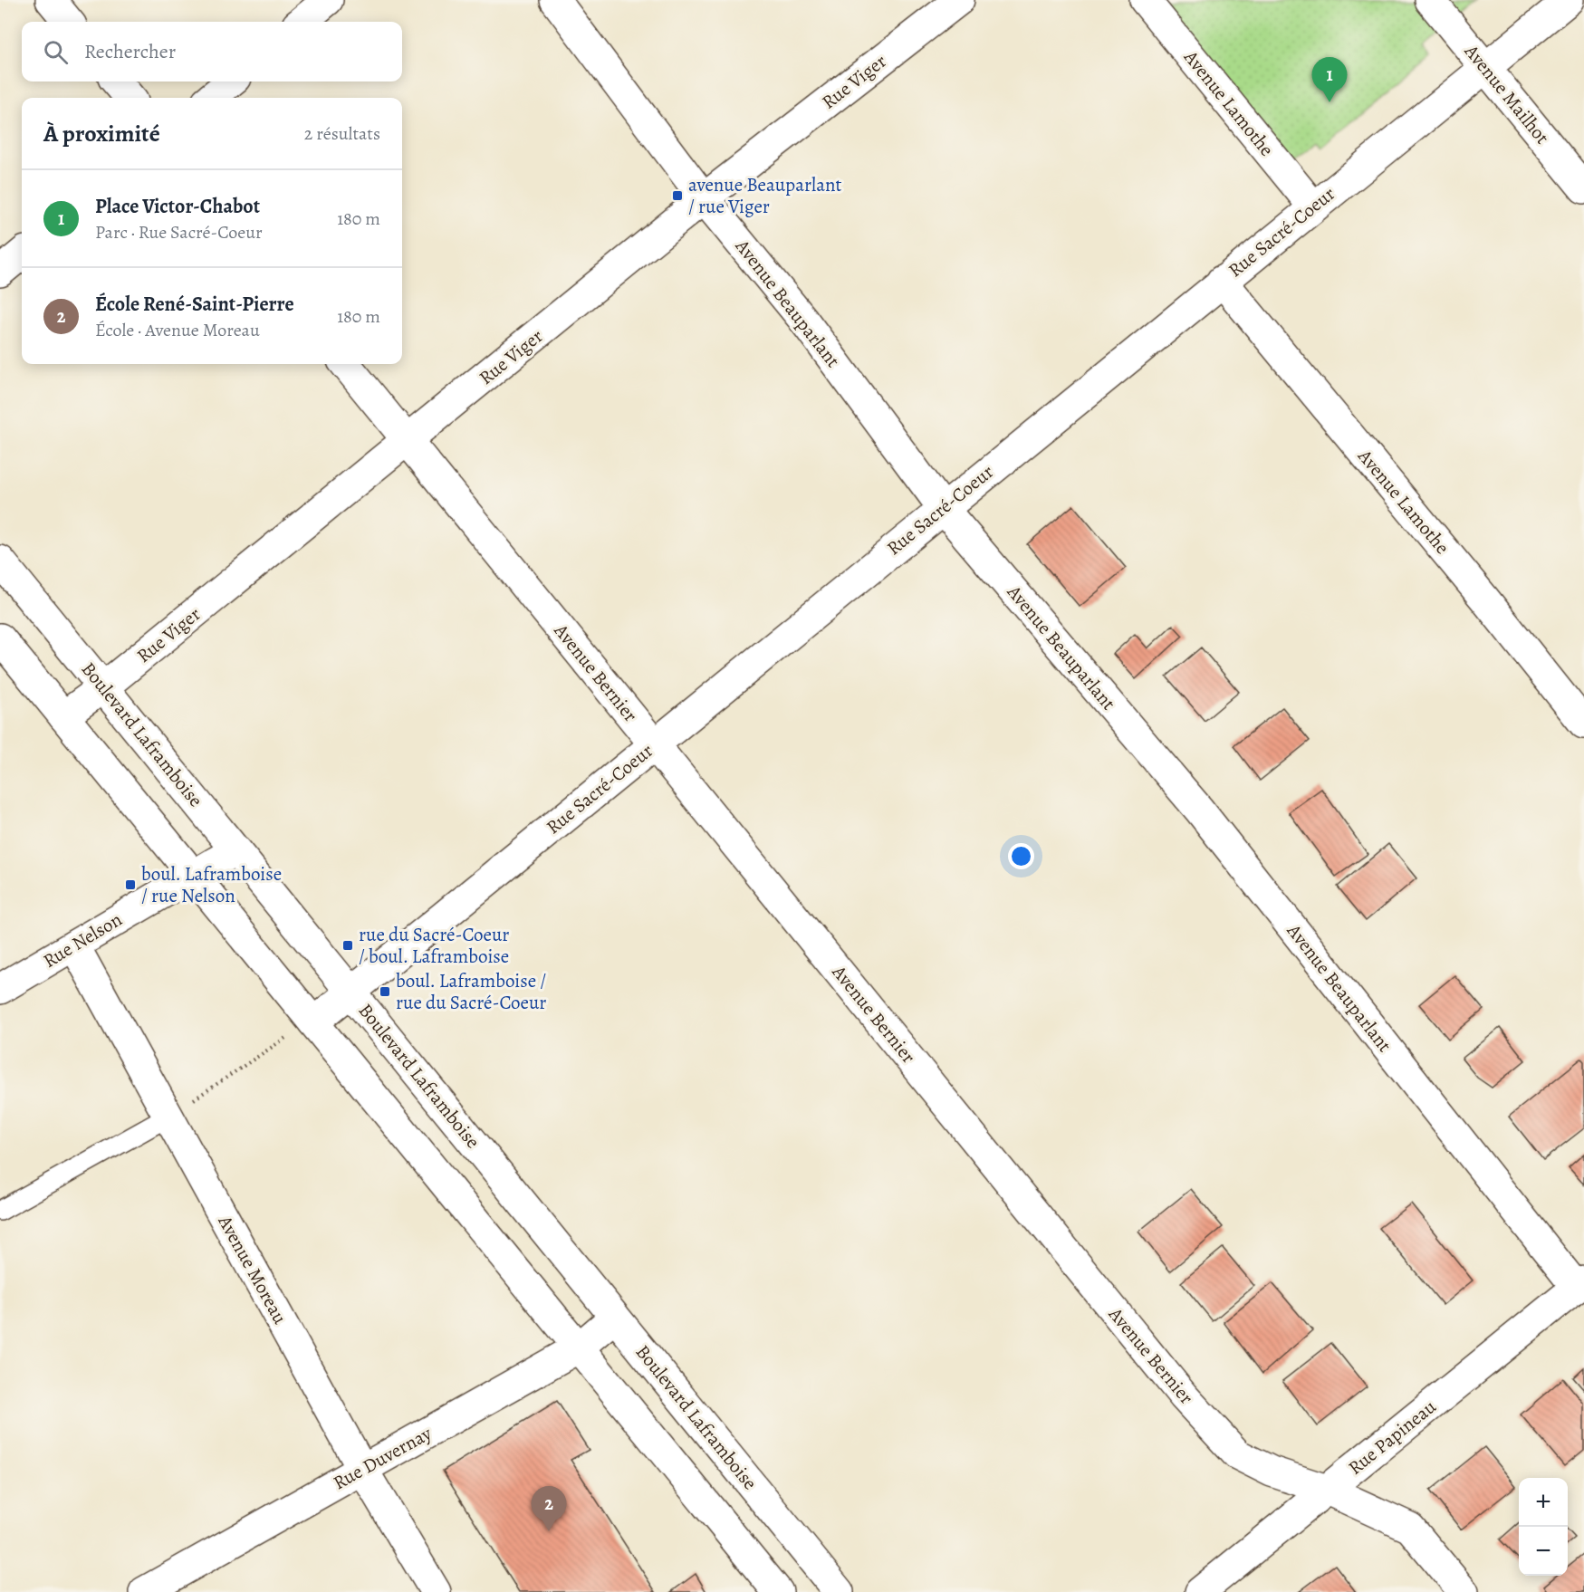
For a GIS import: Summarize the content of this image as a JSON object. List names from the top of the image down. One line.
{"streets":{"street":["Rue Viger","Avenue Mailhot","Avenue Lamothe","Rue Sacré-Coeur","Avenue Beauparlant","Avenue Bernier","Boulevard Laframboise","Rue Nelson","Avenue Moreau","Rue Papineau","Rue Duvernay"]},"crossings":[["Rue Viger","Avenue Beauparlant"],["Rue Viger","Avenue Bernier"],["Rue Viger","Boulevard Laframboise"],["Avenue Mailhot","Rue Sacré-Coeur"],["Avenue Lamothe","Rue Sacré-Coeur"],["Rue Sacré-Coeur","Avenue Beauparlant"],["Rue Sacré-Coeur","Avenue Bernier"],["Rue Sacré-Coeur","Boulevard Laframboise"],["Avenue Beauparlant","Rue Papineau"],["Avenue Bernier","Rue Papineau"],["Boulevard Laframboise","Rue Nelson"],["Boulevard Laframboise","Rue Duvernay"],["Rue Nelson","Avenue Moreau"],["Avenue Moreau","Rue Duvernay"]],"places":{"transit":["avenue Beauparlant / rue Viger","boul. Laframboise / rue Nelson","rue du Sacré-Coeur / boul. Laframboise","boul. Laframboise / rue du Sacré-Coeur"]},"page":{"search":"Rechercher","pins":["1","2"],"heading":["À proximité","2 résultats"],"list":[{"mark":"1","name":"Place Victor-Chabot","note":"Parc · Rue Sacré-Coeur","value":"180 m"},{"mark":"2","name":"École René-Saint-Pierre","note":"École · Avenue Moreau","value":"180 m"}],"map_buttons":["+","−"]}}
